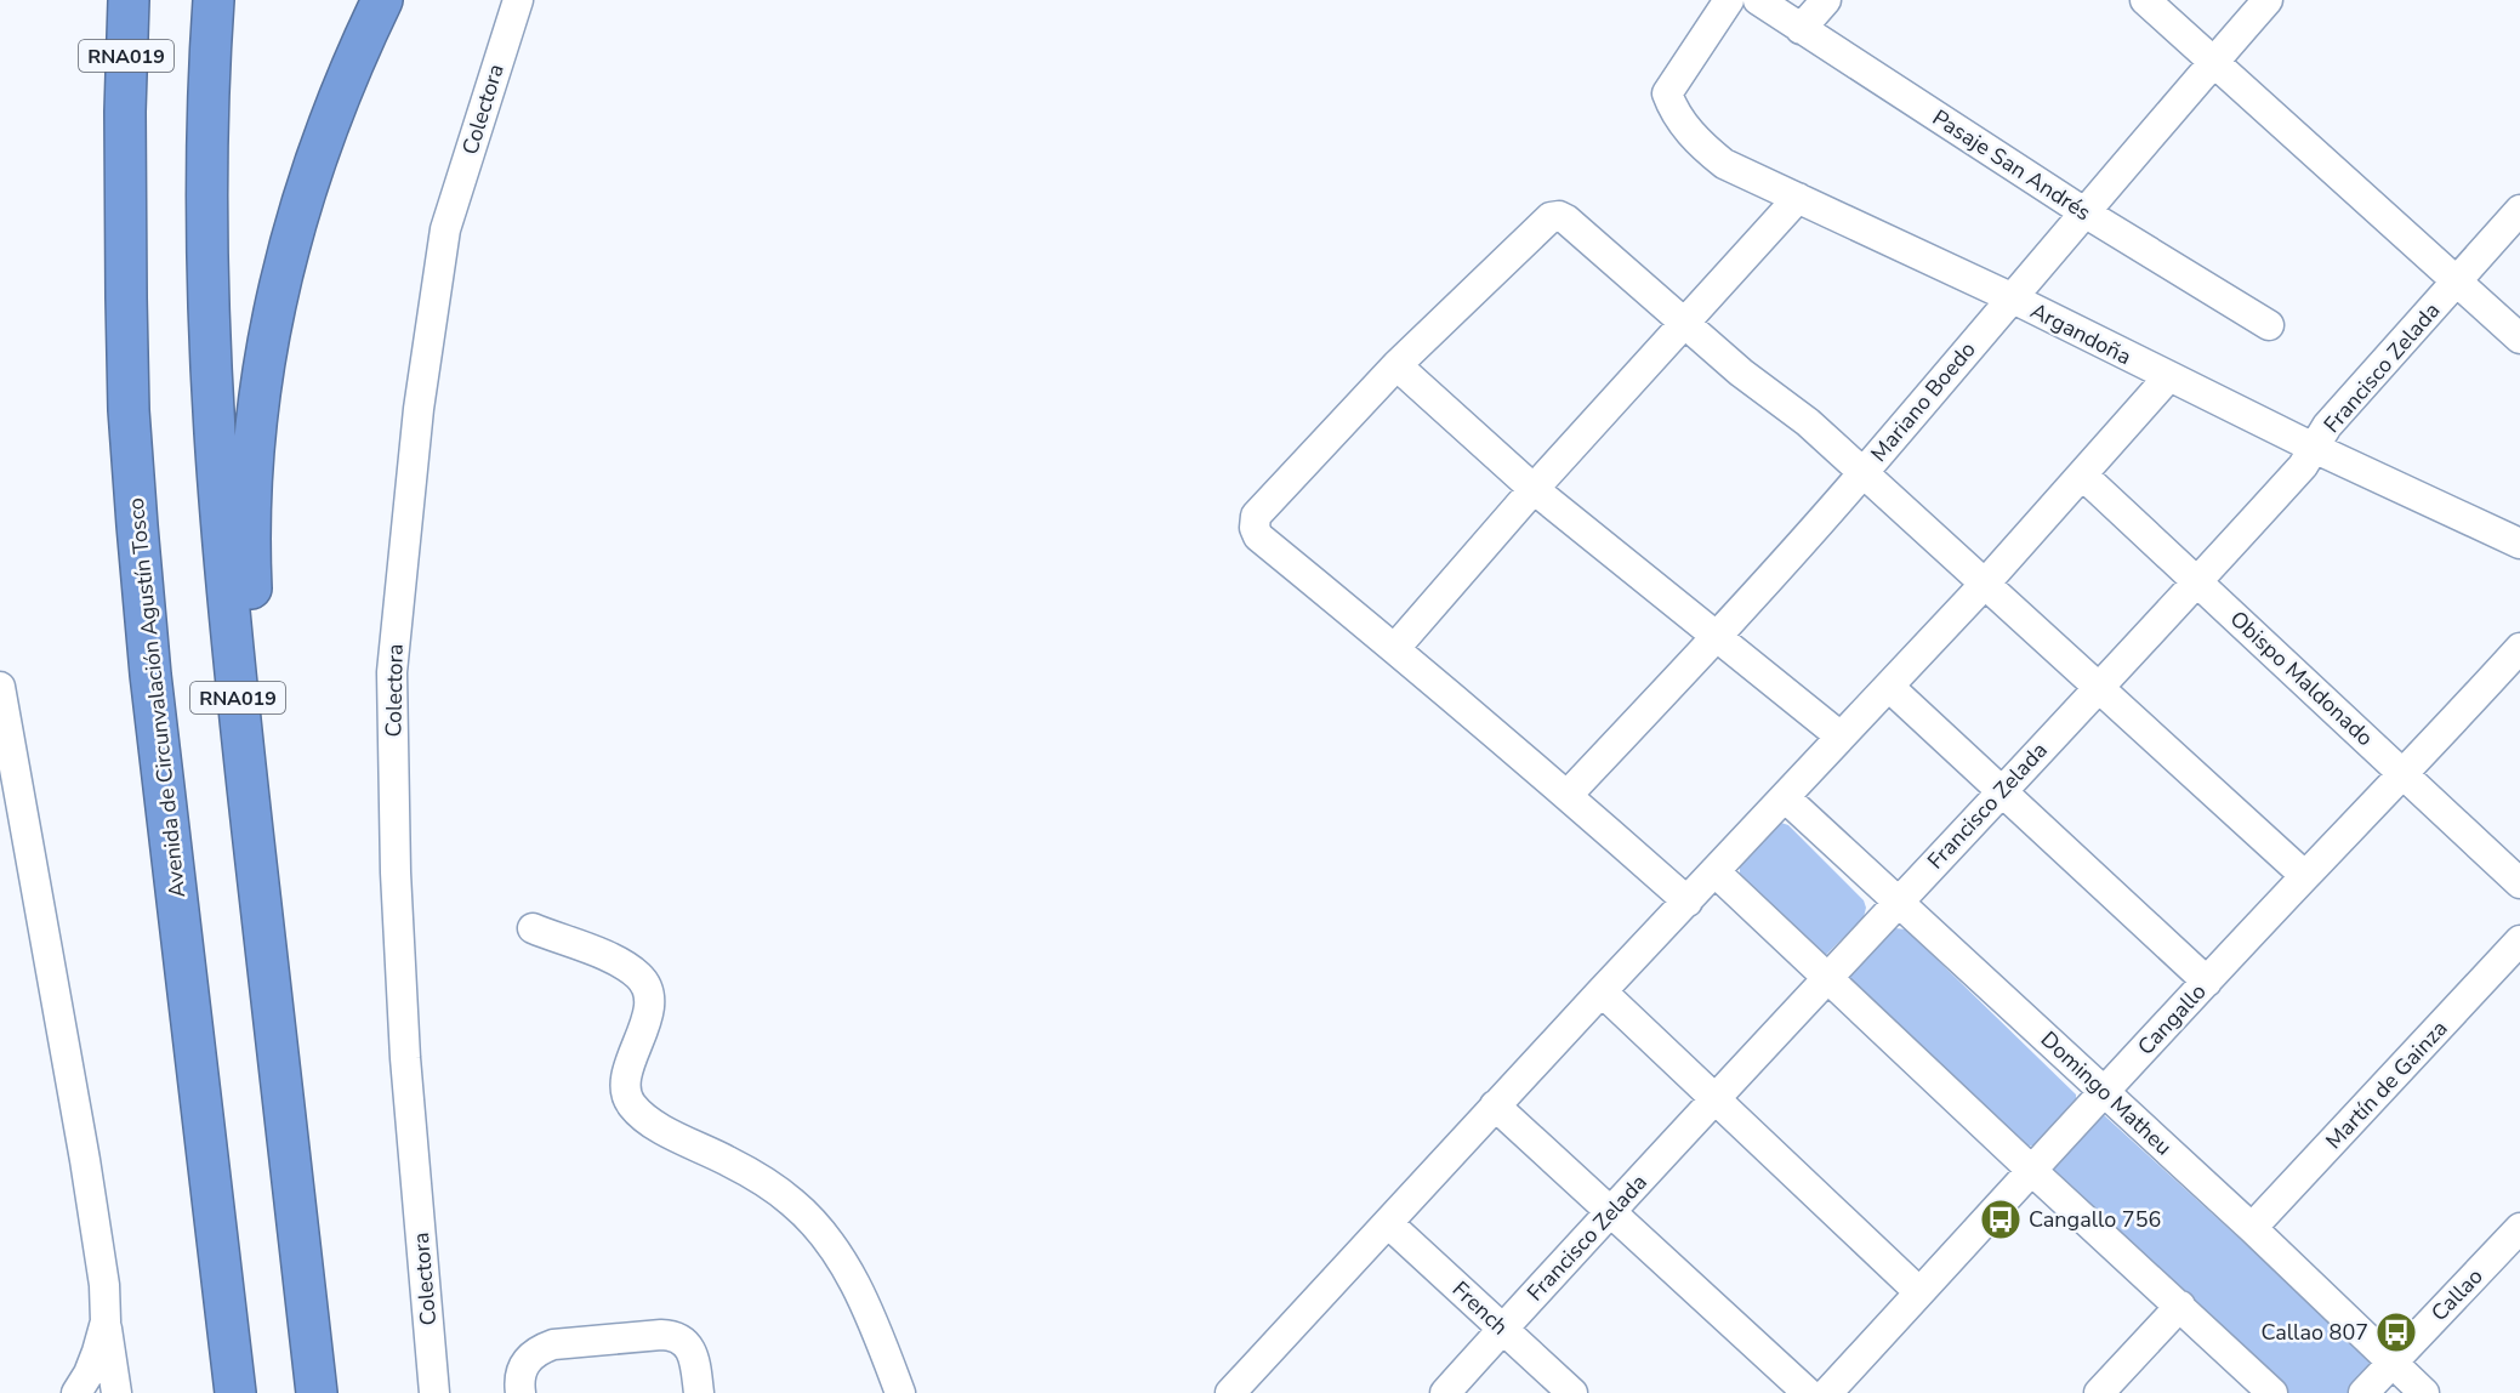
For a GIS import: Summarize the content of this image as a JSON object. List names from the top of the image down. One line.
{"streets":{"highway":["RNA019","Avenida de Circunvalación Agustín Tosco"],"street":["Colectora","Pasaje San Andrés","Argandoña","Francisco Zelada","Mariano Boedo","Obispo Maldonado","Cangallo","Martín de Gainza","Domingo Matheu","Callao","French"]},"crossings":[["Pasaje San Andrés","Mariano Boedo"],["Argandoña","Francisco Zelada"],["Argandoña","Mariano Boedo"],["Francisco Zelada","Obispo Maldonado"],["Francisco Zelada","Domingo Matheu"],["Francisco Zelada","French"],["Obispo Maldonado","Cangallo"],["Cangallo","Domingo Matheu"],["Martín de Gainza","Domingo Matheu"],["Domingo Matheu","Callao"]],"places":{"bus stop":["Cangallo 756","Callao 807"]}}
